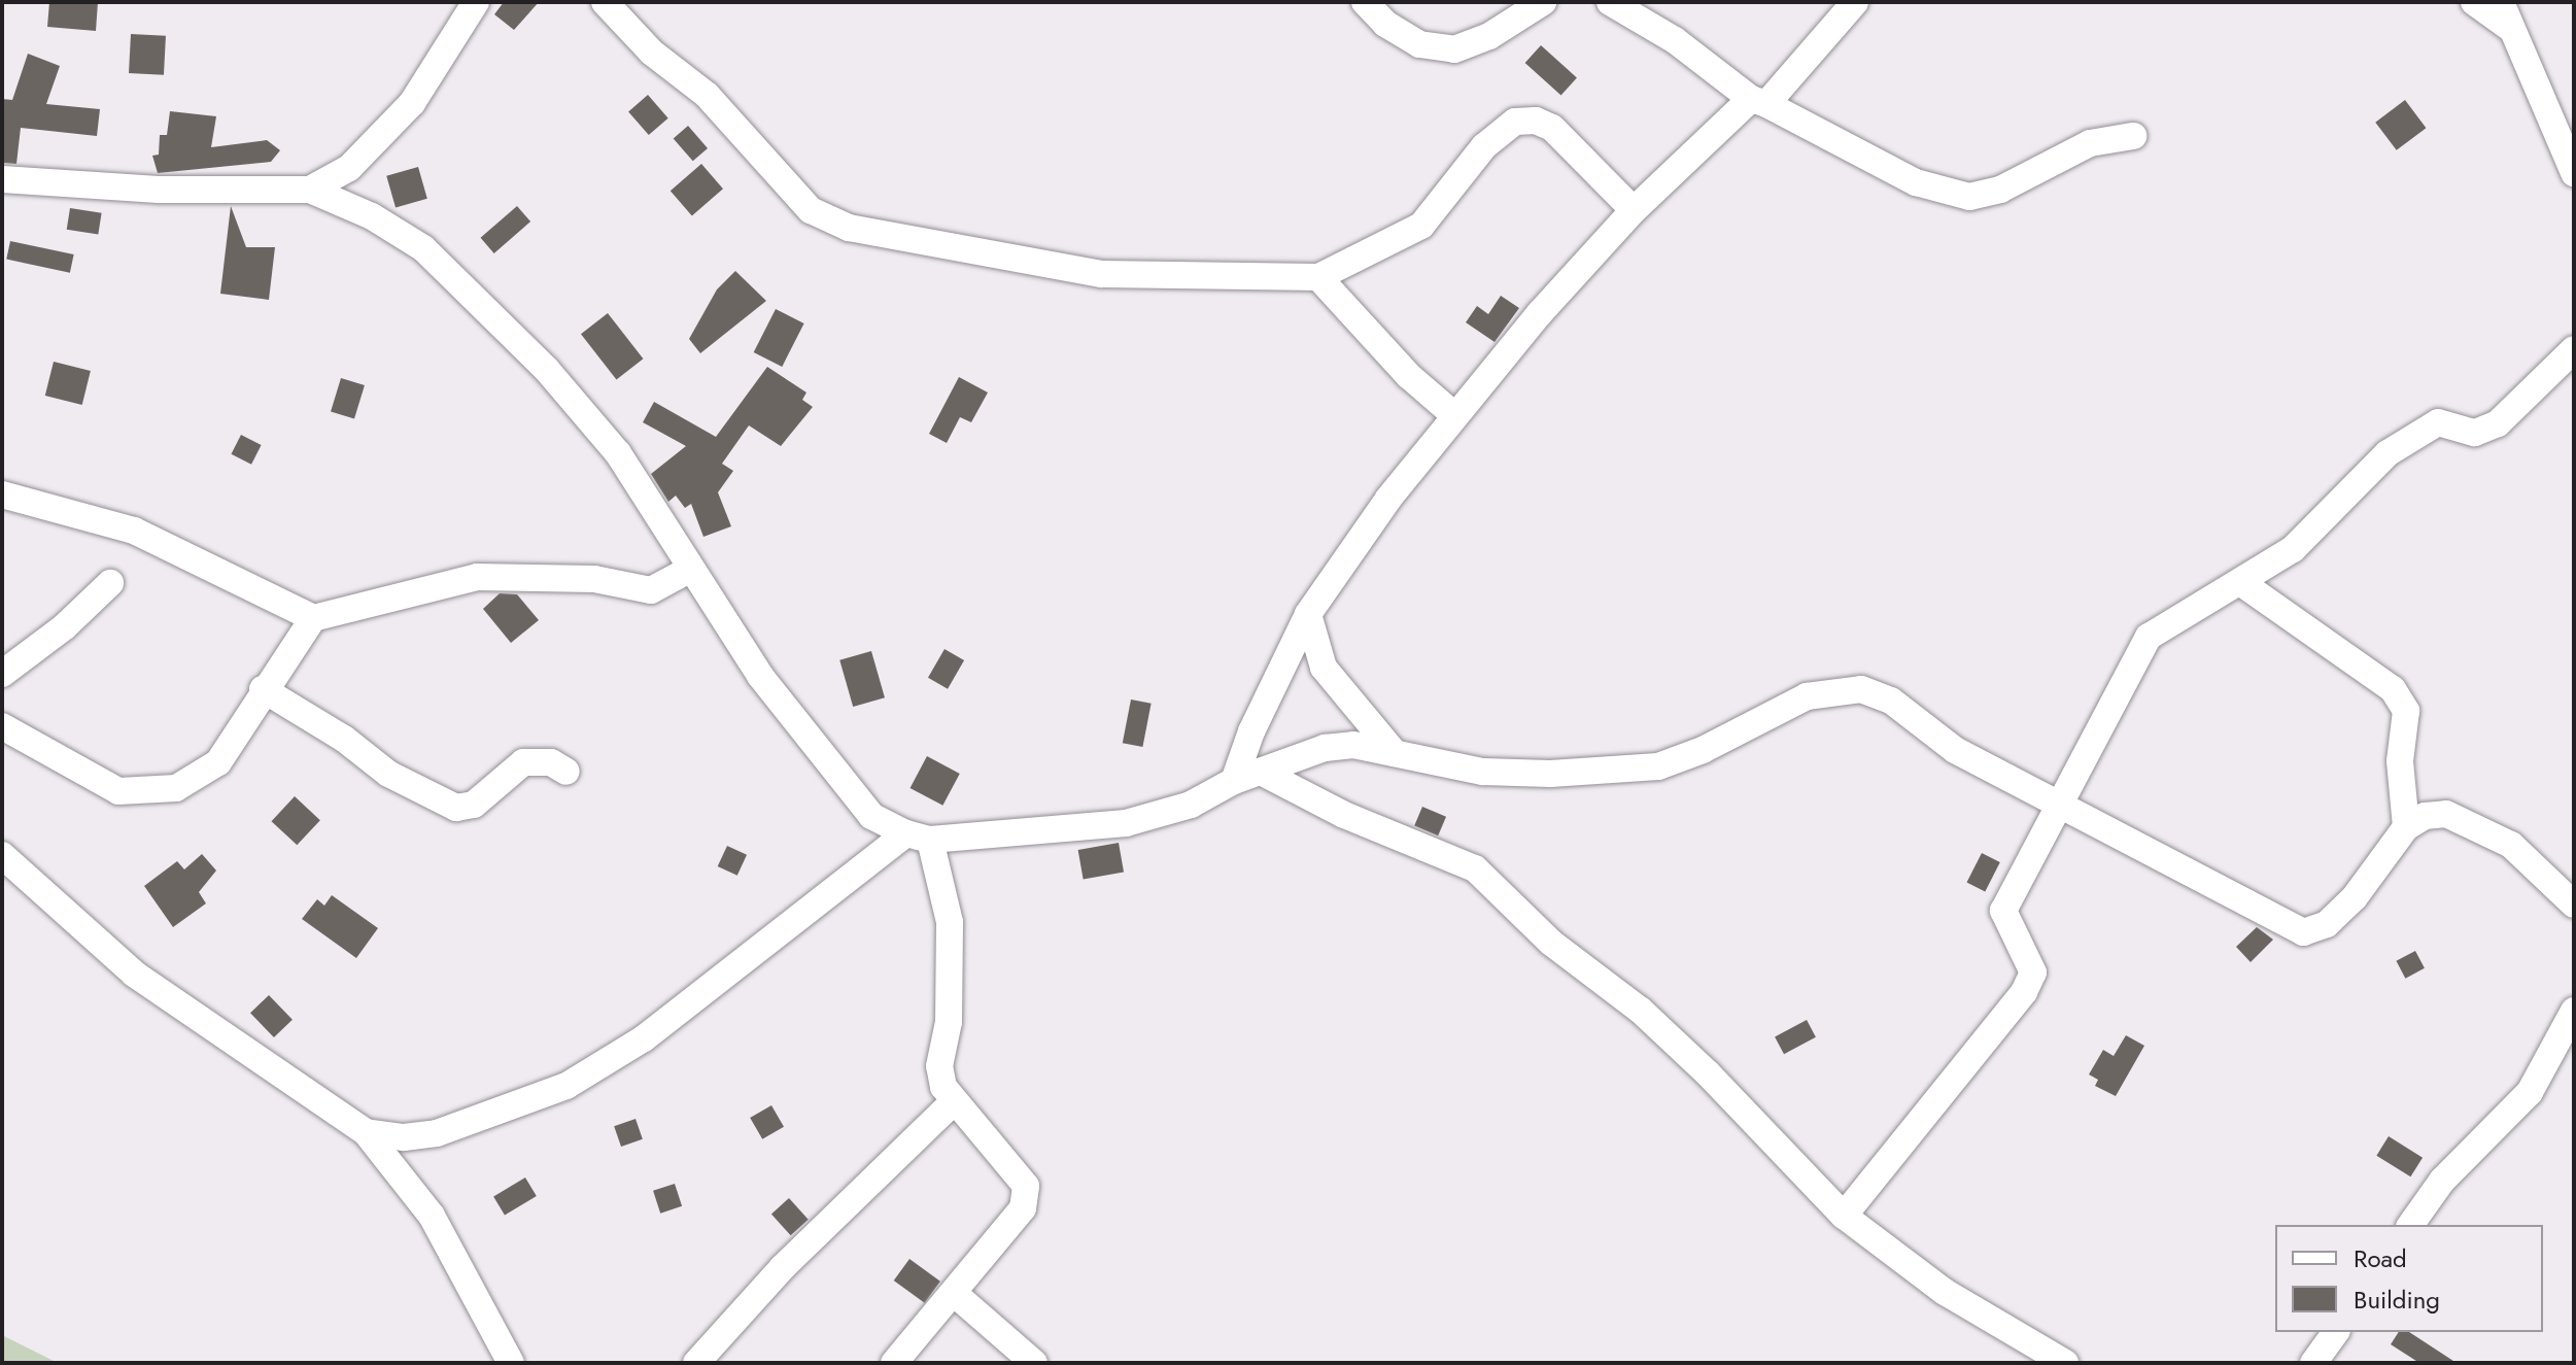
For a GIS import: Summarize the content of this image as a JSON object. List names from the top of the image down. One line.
{"legend":["Road","Building"]}
